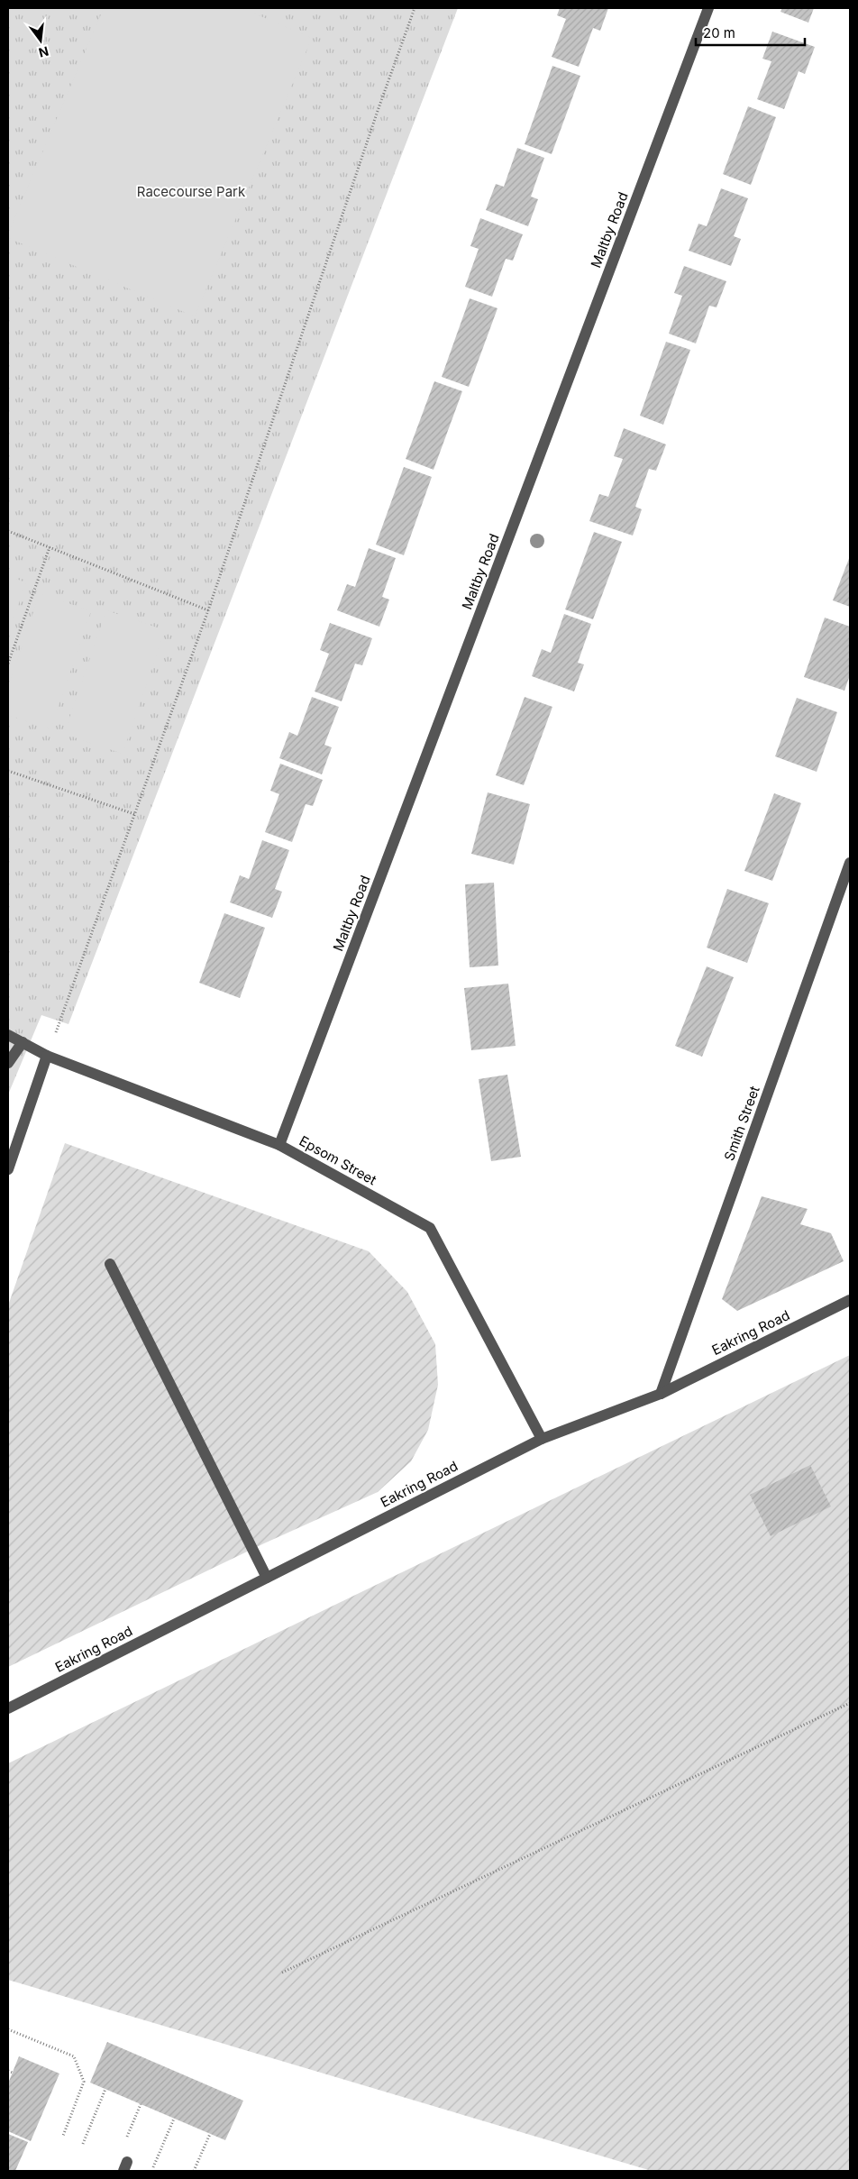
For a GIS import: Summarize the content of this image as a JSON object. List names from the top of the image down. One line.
{"streets":{"street":["Maltby Road","Smith Street","Epsom Street","Eakring Road"]},"crossings":[["Maltby Road","Epsom Street"],["Smith Street","Eakring Road"],["Epsom Street","Eakring Road"]],"parks":["Racecourse Park"],"scale_bar":"20 m","north":"bottom"}
